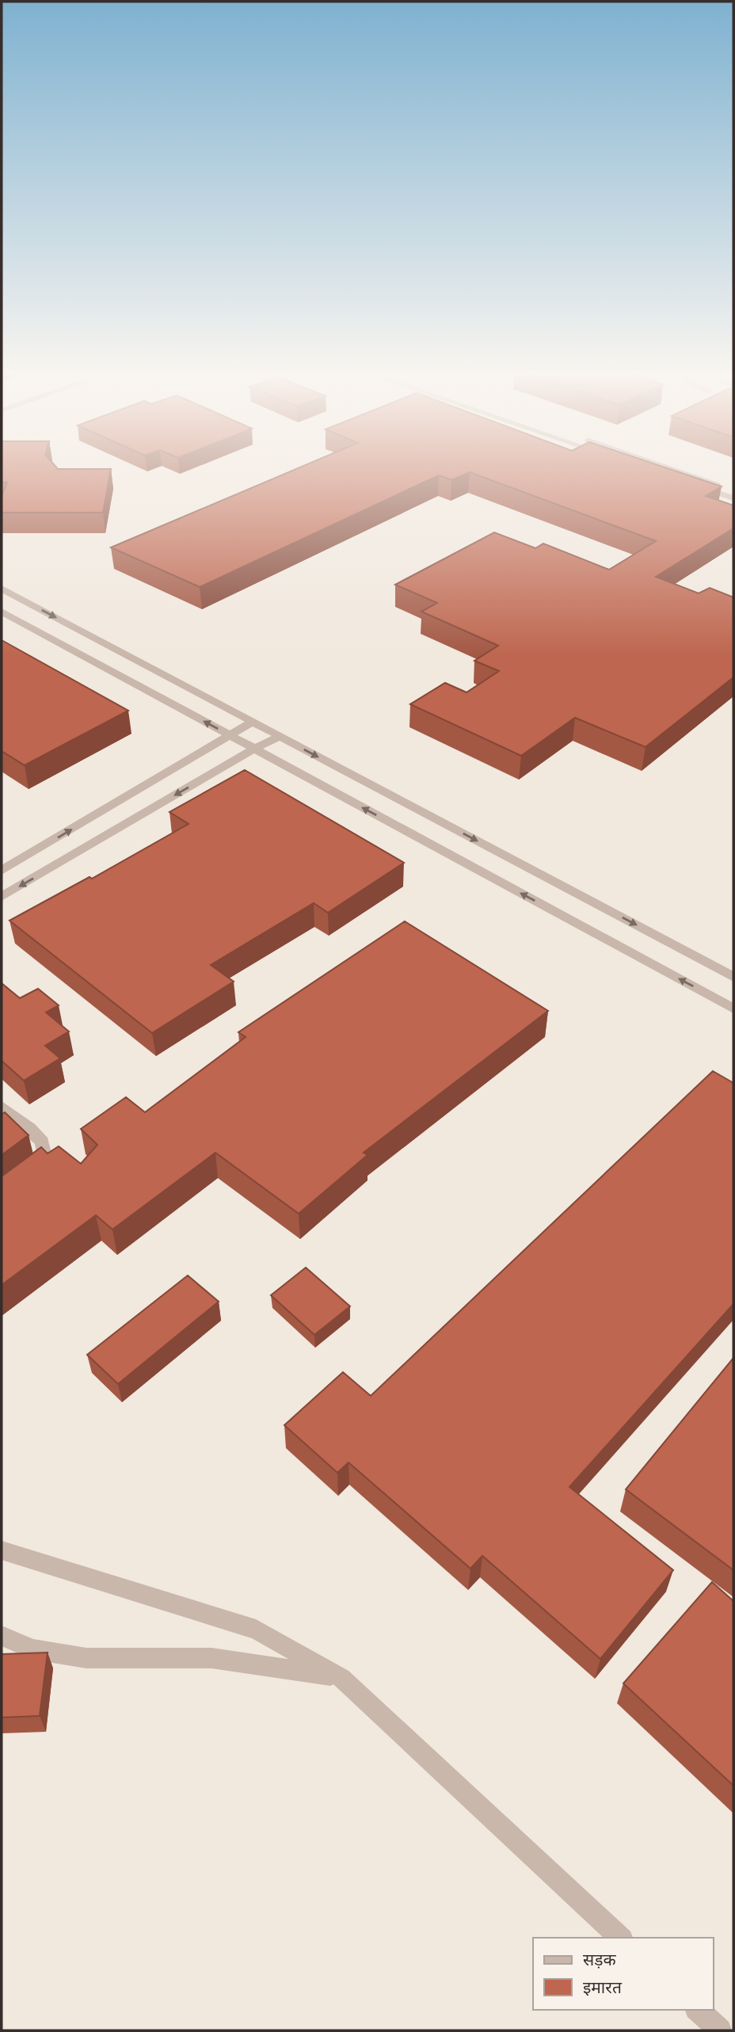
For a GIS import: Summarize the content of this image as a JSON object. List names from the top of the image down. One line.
{"legend":["सड़क","इमारत"]}
